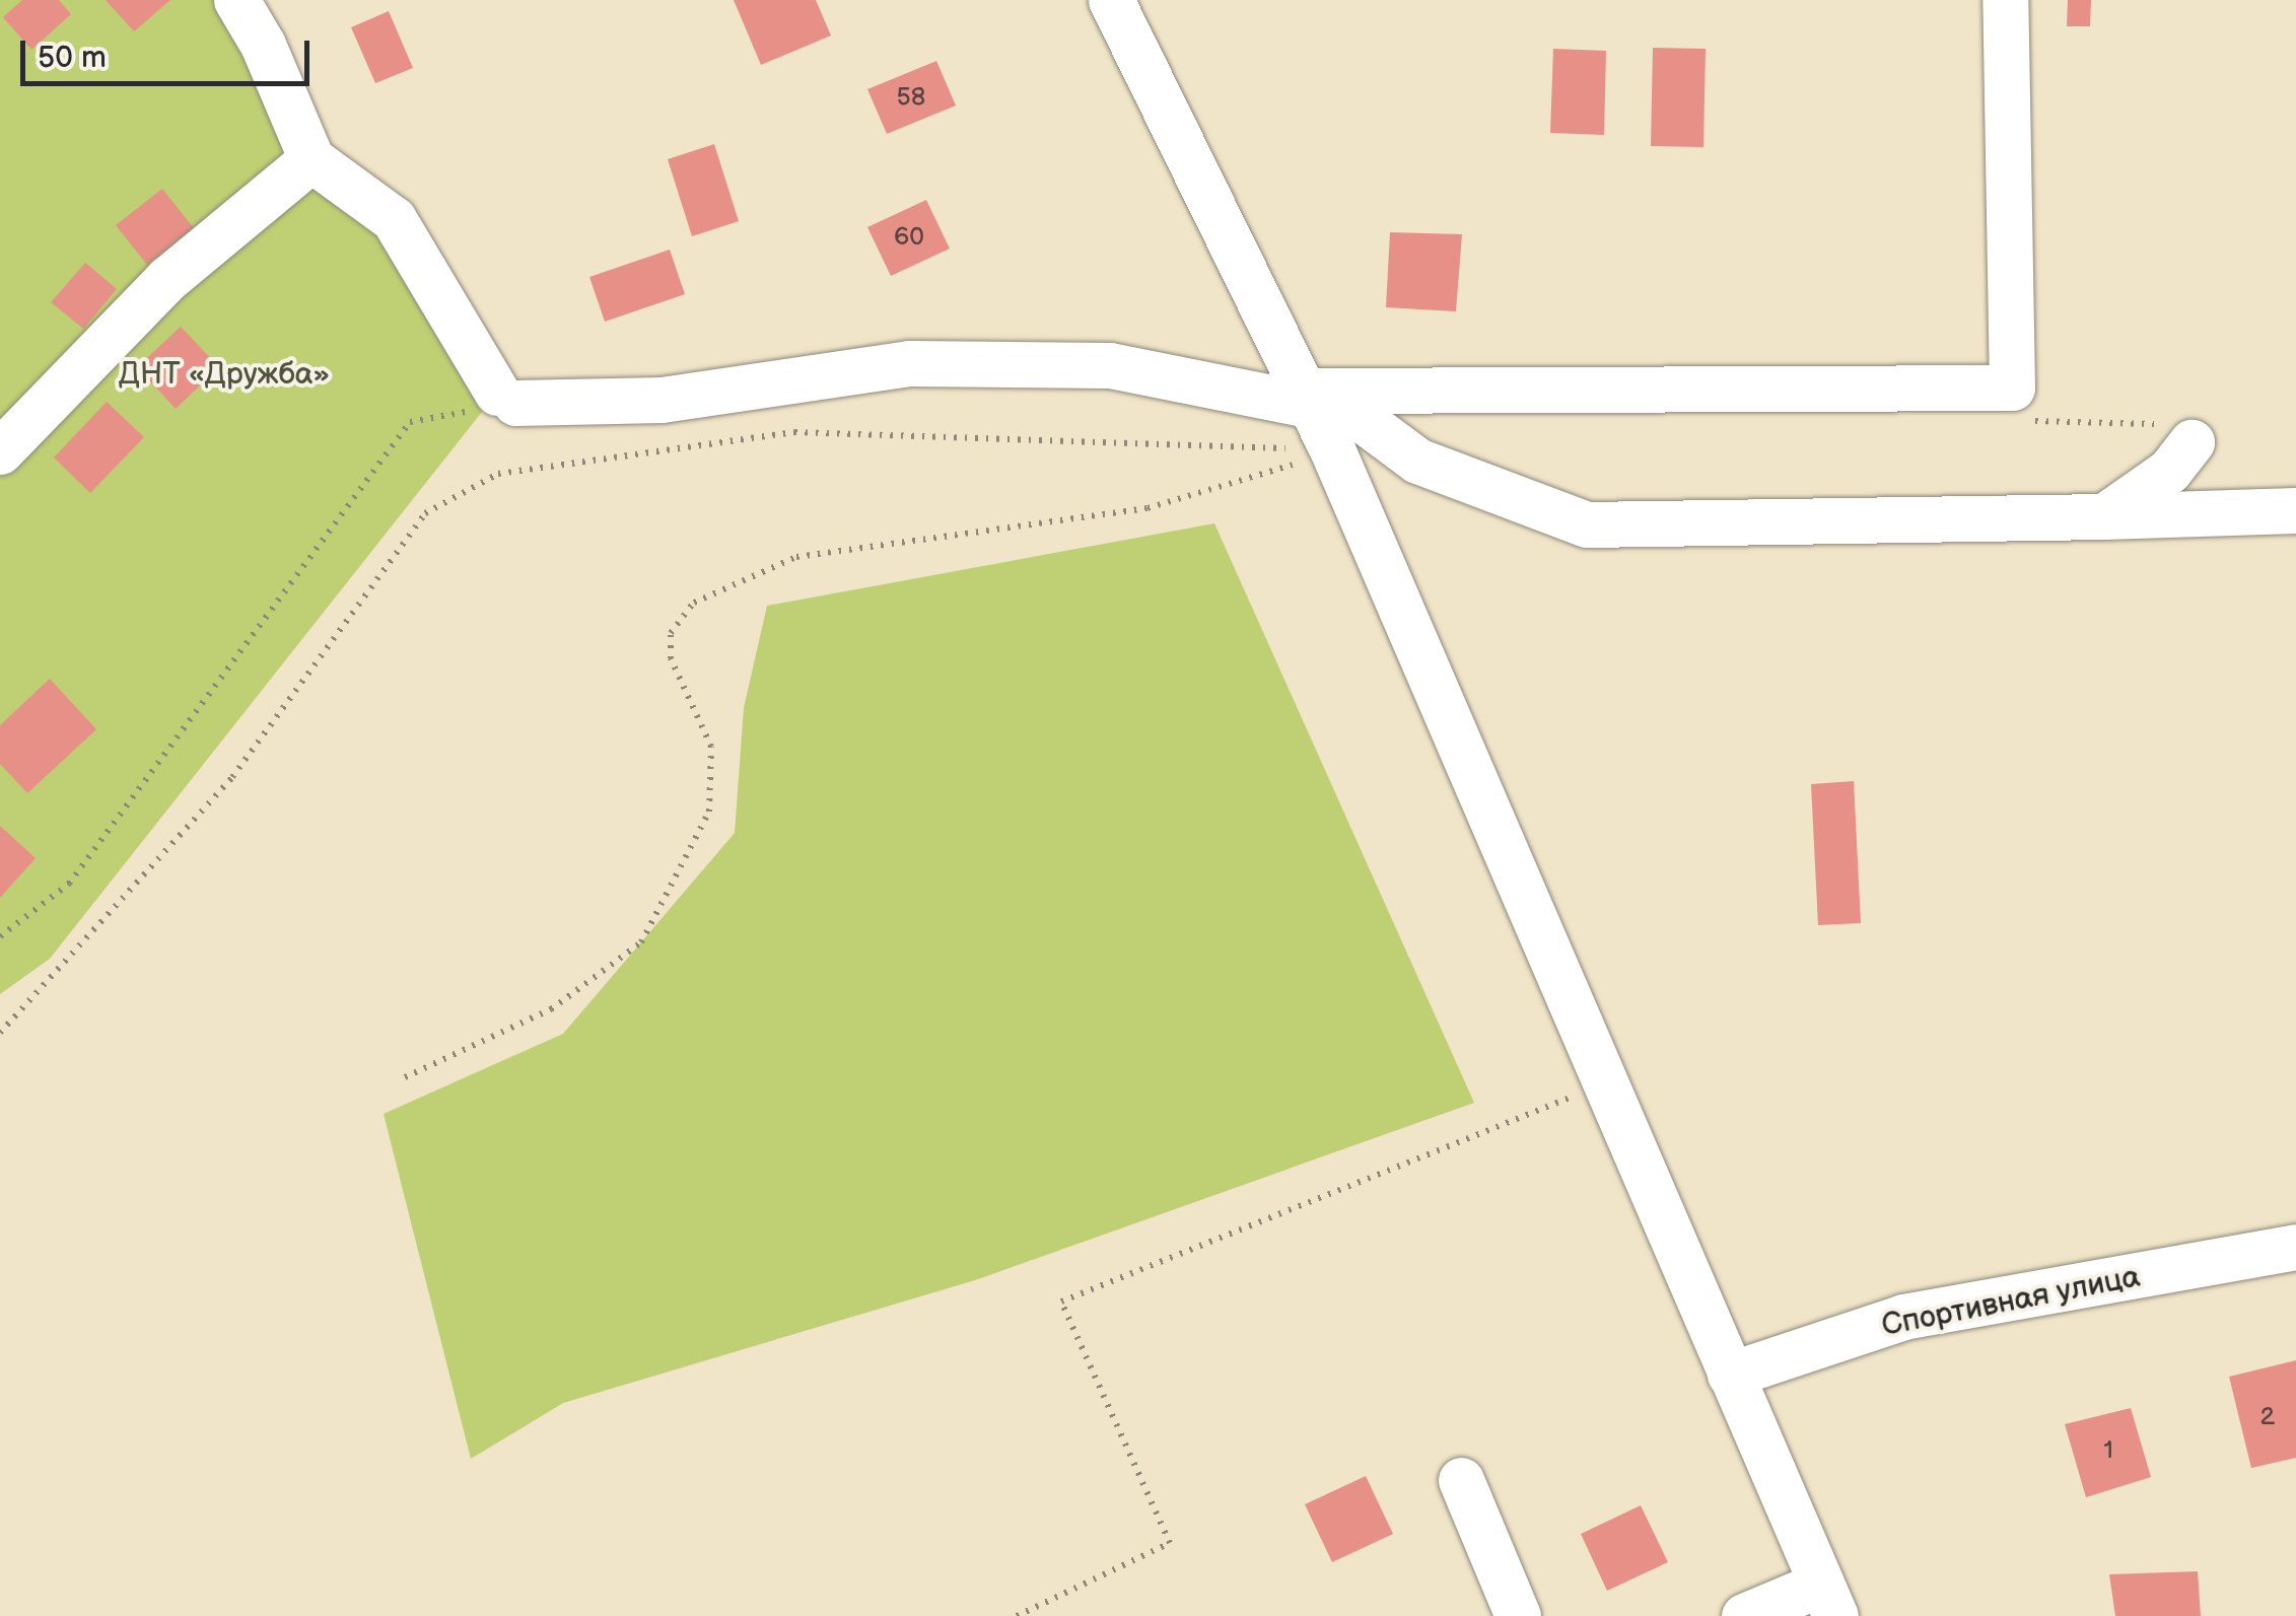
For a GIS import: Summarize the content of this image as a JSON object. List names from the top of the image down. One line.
{"streets":{"street":["Спортивная улица"]},"parks":["ДНТ «Дружба»"],"house_numbers":["58","60","2","1"],"scale_bar":"50 m"}
